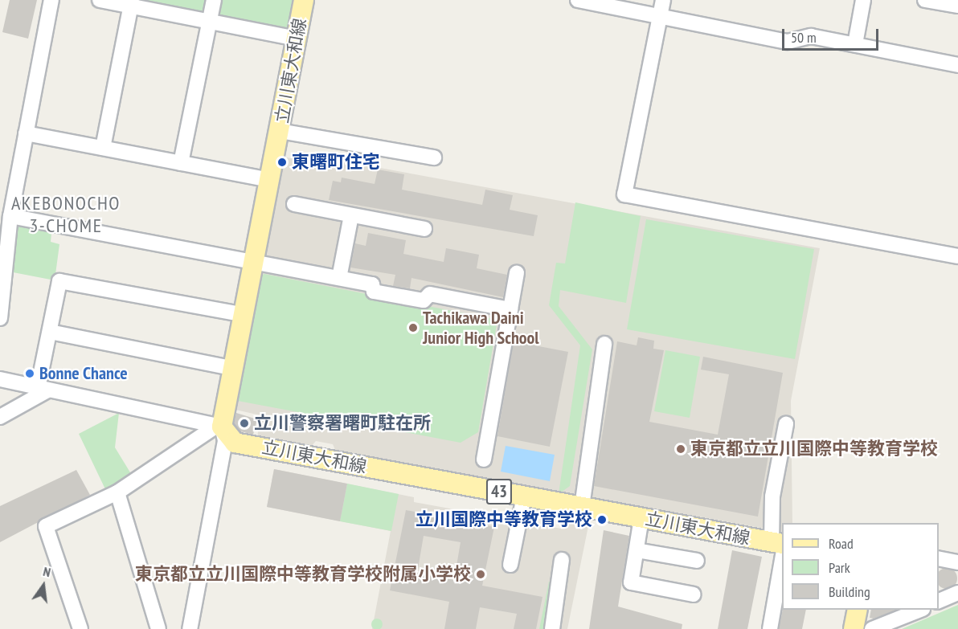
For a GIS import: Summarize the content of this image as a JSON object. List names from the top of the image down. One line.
{"streets":{"main road":["立川東大和線","43"]},"districts":["AKEBONOCHO 3-CHOME"],"places":["東曙町住宅","Tachikawa Daini Junior High School","Bonne Chance","立川警察署曙町駐在所","東京都立立川国際中等教育学校","立川国際中等教育学校","東京都立立川国際中等教育学校附属小学校"],"legend":["Road","Park","Building"],"scale_bar":"50 m","north":"top"}
